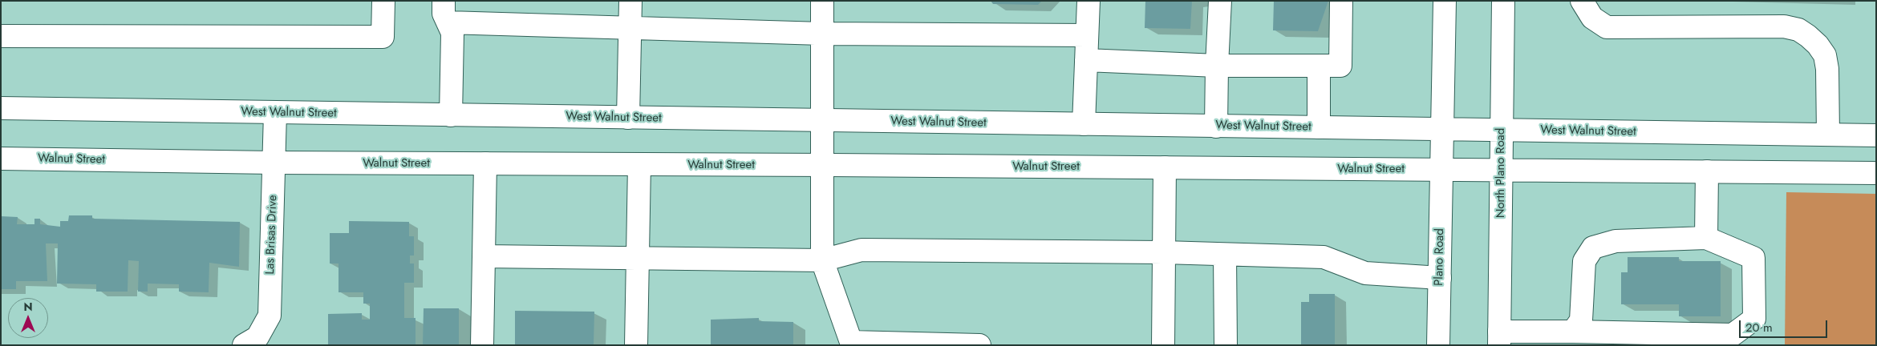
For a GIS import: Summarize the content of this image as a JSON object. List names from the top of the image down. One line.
{"streets":{"main road":["West Walnut Street","Walnut Street","North Plano Road","Las Brisas Drive","Plano Road"]},"crossings":[["West Walnut Street","North Plano Road"],["West Walnut Street","Las Brisas Drive"],["Walnut Street","Las Brisas Drive"],["Walnut Street","Plano Road"]],"scale_bar":"20 m","north":"top"}
